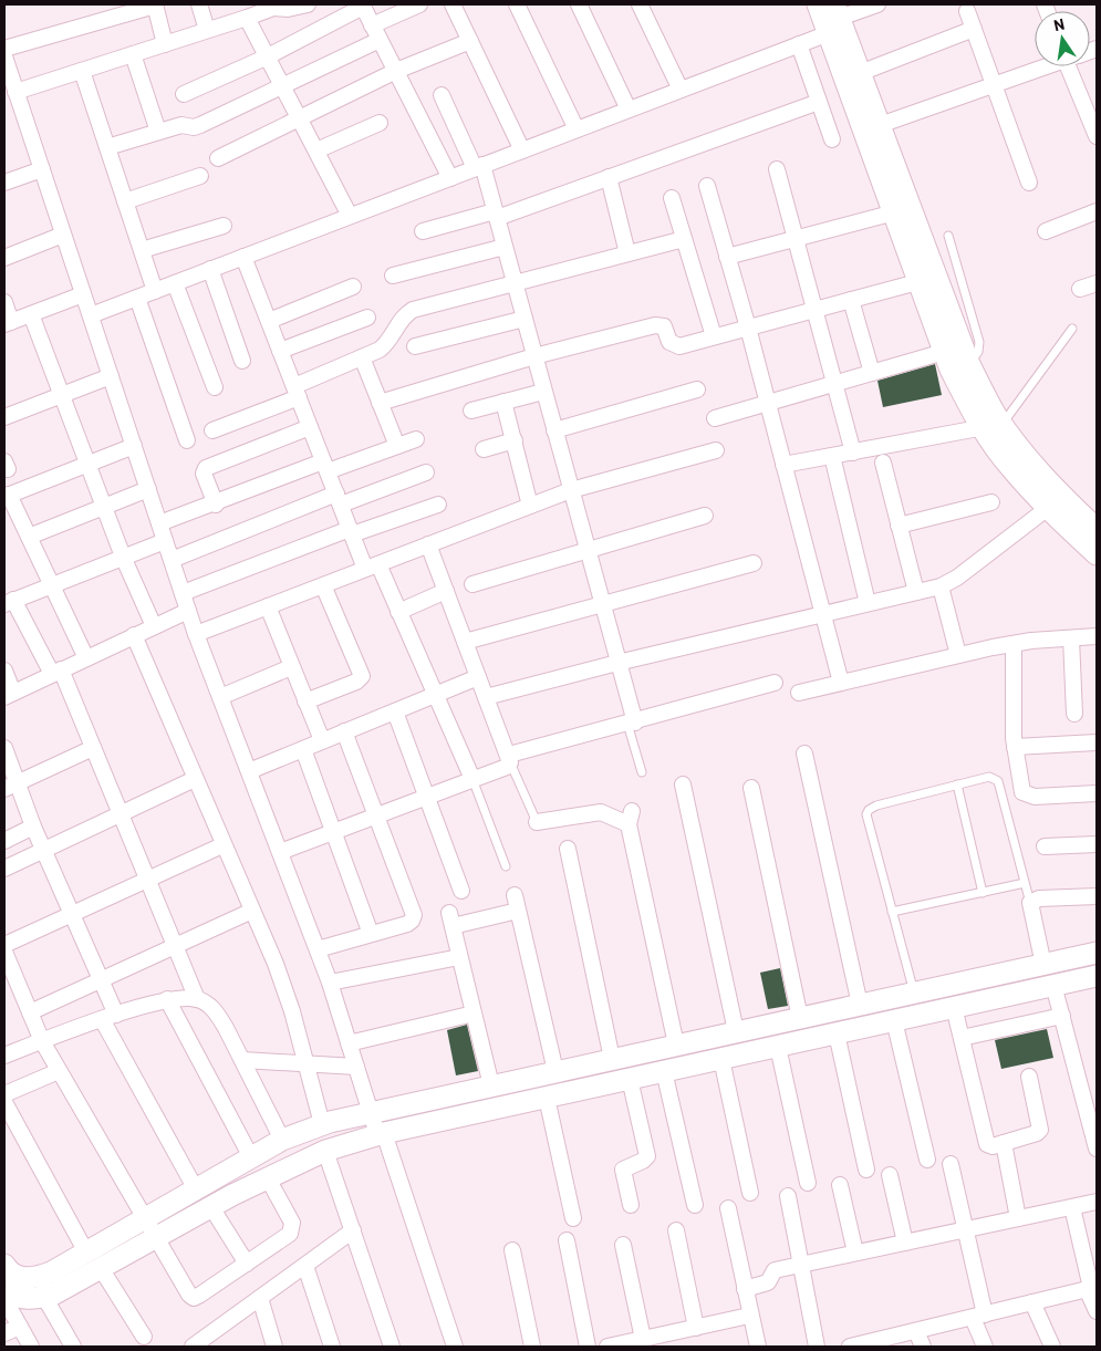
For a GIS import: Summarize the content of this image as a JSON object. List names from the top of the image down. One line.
{"north":"top"}
